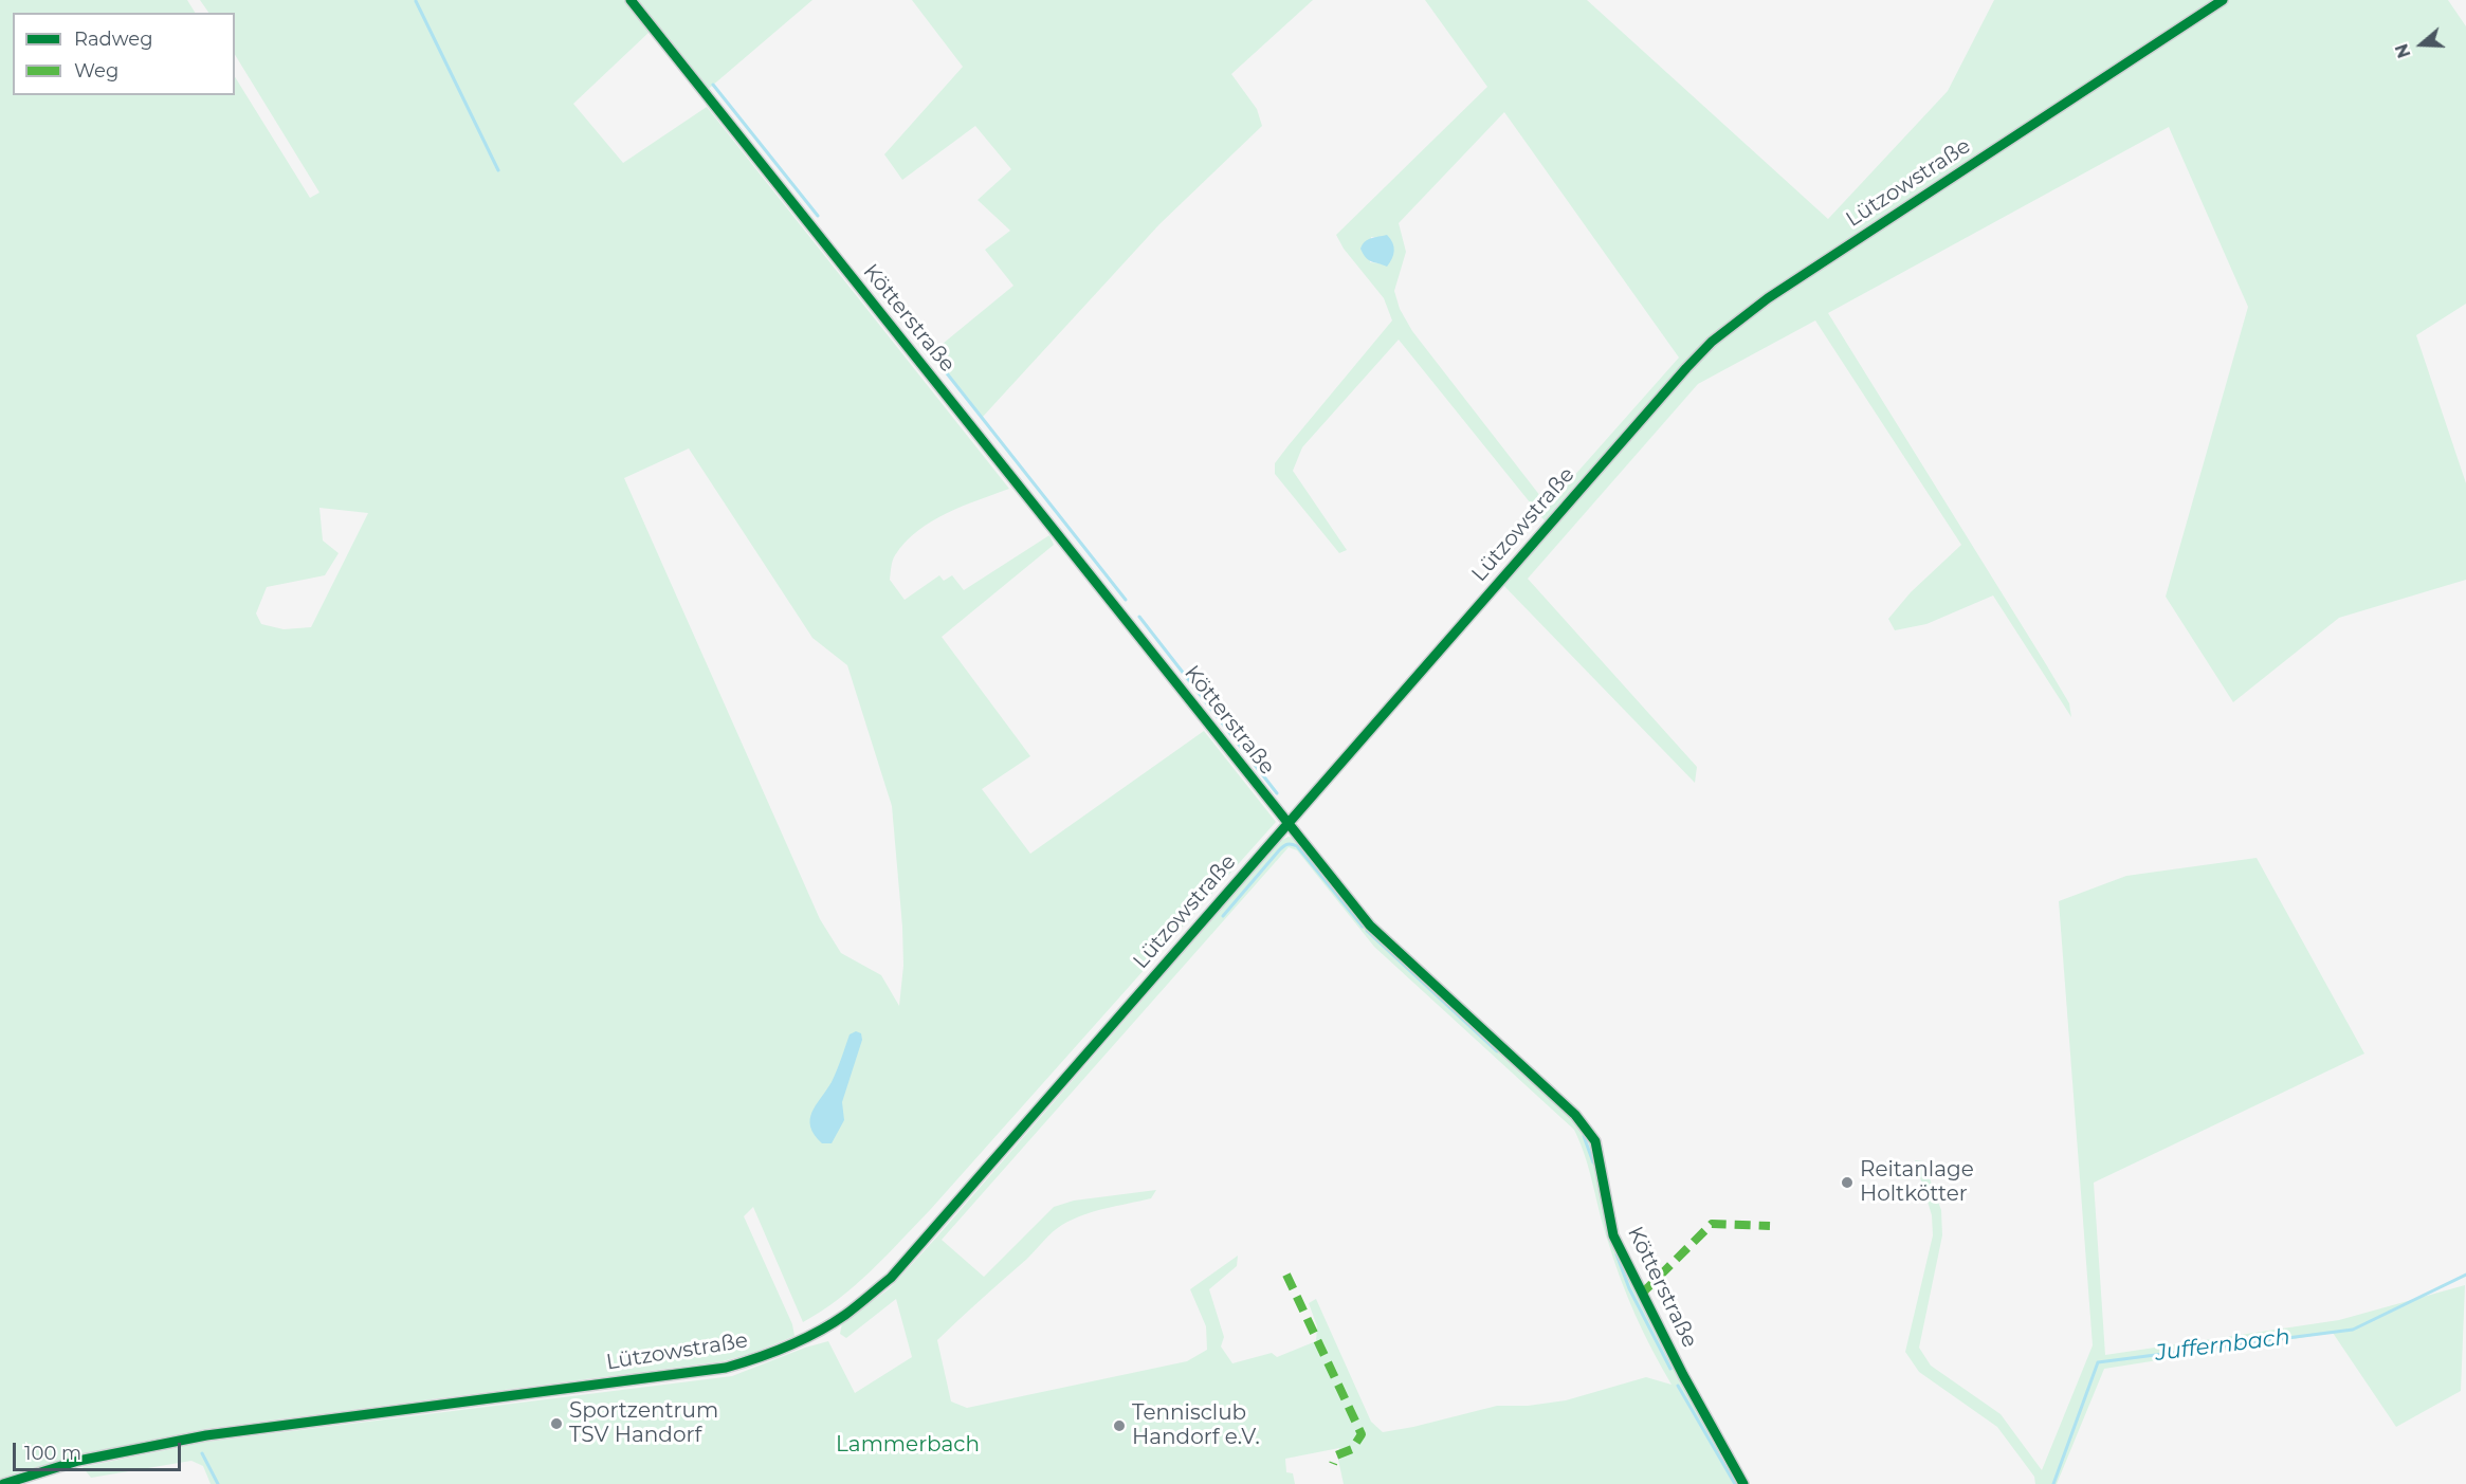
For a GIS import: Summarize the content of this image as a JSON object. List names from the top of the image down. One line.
{"streets":{"street":["Lützowstraße","Kötterstraße"]},"crossings":[["Lützowstraße","Kötterstraße"]],"water":["Juffernbach"],"parks":["Lammerbach"],"places":["Reitanlage Holtkötter","Sportzentrum TSV Handorf","Tennisclub Handorf e.V."],"legend":["Radweg","Weg"],"scale_bar":"100 m","north":"left"}
